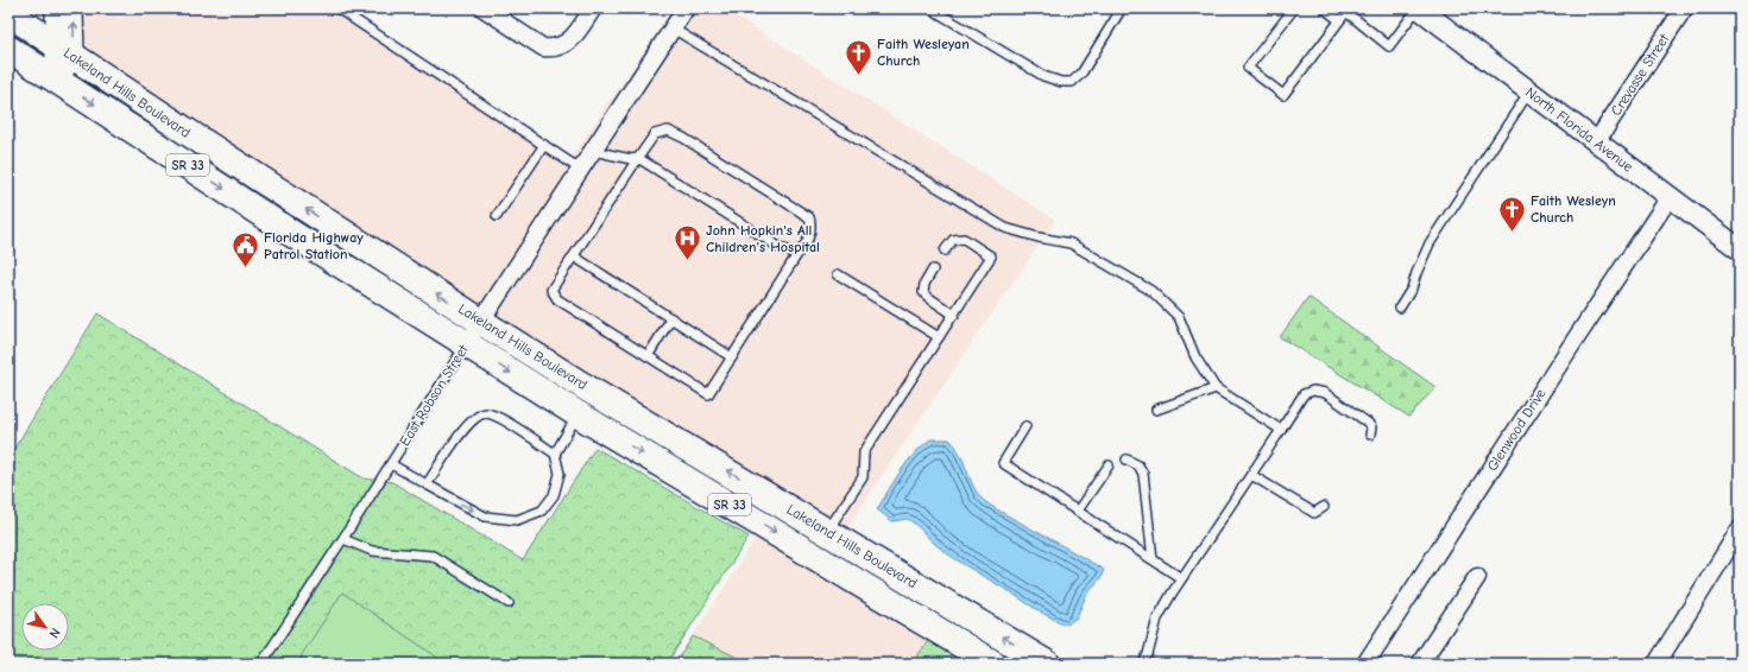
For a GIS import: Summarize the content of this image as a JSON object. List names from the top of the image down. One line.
{"streets":{"main road":["Lakeland Hills Boulevard","SR 33"],"street":["Crevasse Street","North Florida Avenue","East Robson Street","Glenwood Drive"]},"crossings":[["Crevasse Street","North Florida Avenue"],["Lakeland Hills Boulevard","East Robson Street"],["North Florida Avenue","Glenwood Drive"]],"places":{"church":["Faith Wesleyan Church","Faith Wesleyn Church"],"hospital":["John Hopkin's All Children's Hospital"],"public building":["Florida Highway Patrol Station"]},"north":"bottom right"}
